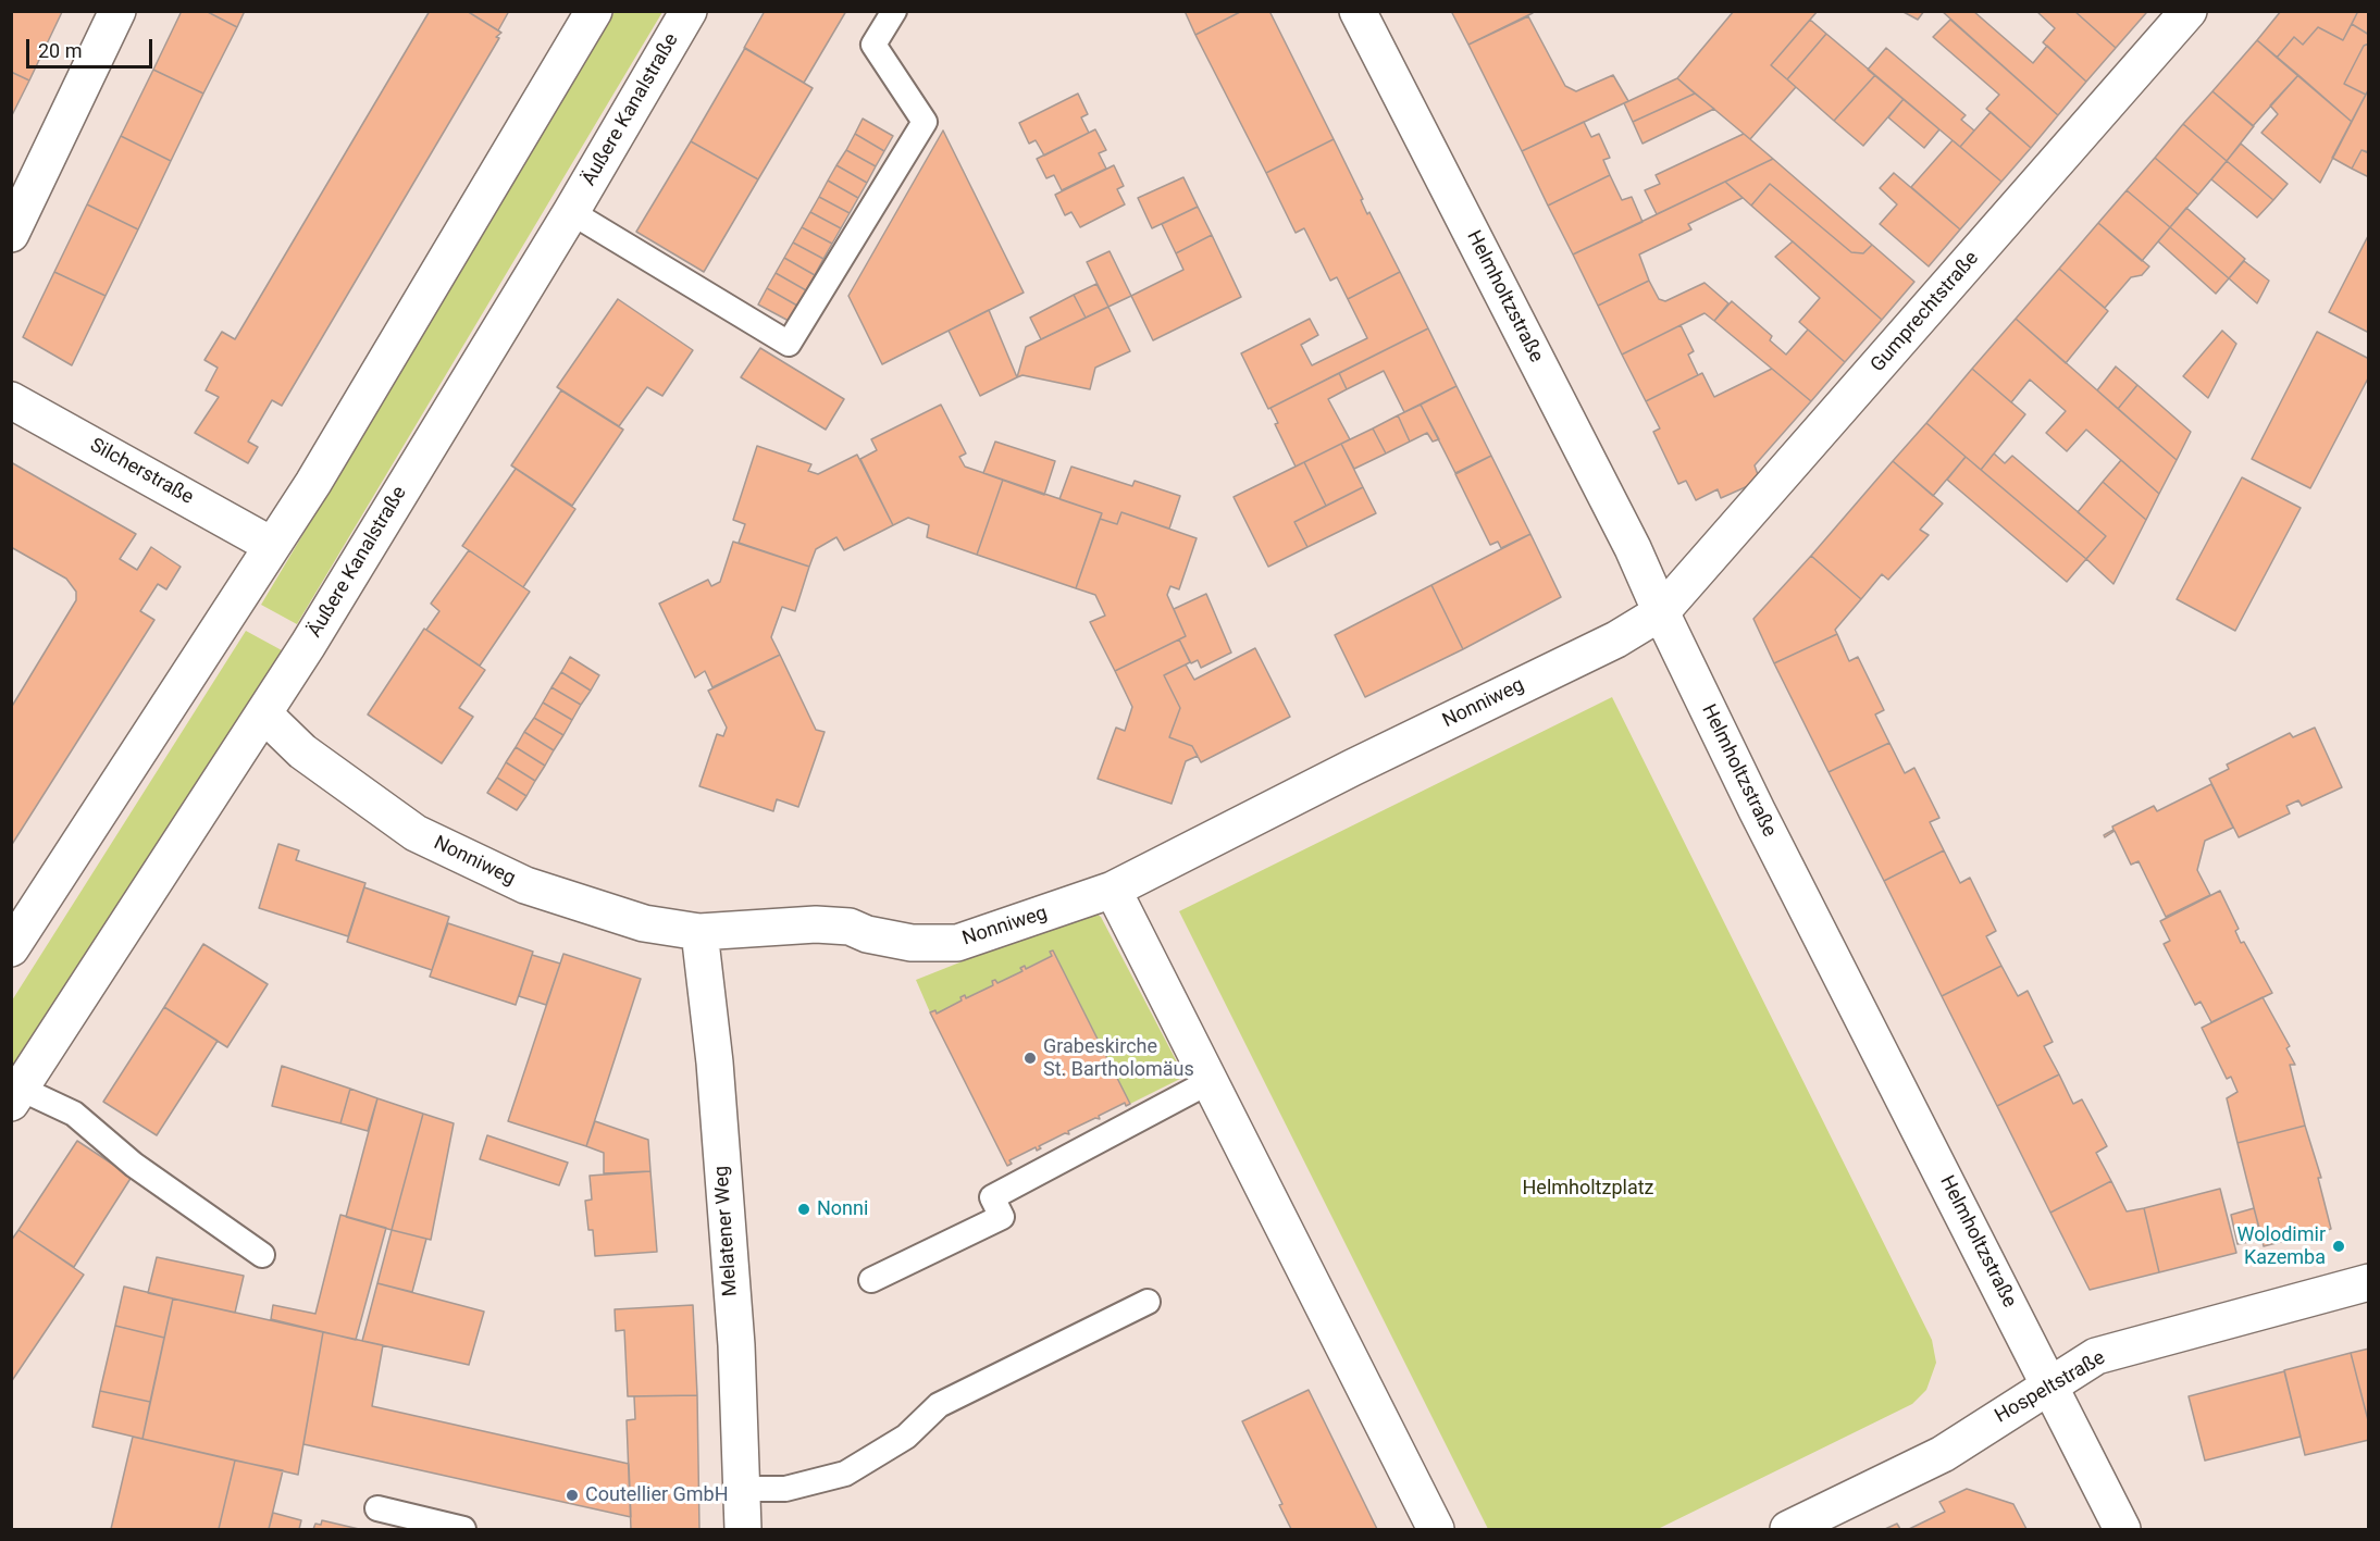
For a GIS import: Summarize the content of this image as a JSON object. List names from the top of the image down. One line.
{"streets":{"street":["Äußere Kanalstraße","Helmholtzstraße","Gumprechtstraße","Silcherstraße","Nonniweg","Melatener Weg","Hospeltstraße"]},"crossings":[["Äußere Kanalstraße","Nonniweg"],["Helmholtzstraße","Gumprechtstraße"],["Helmholtzstraße","Nonniweg"],["Helmholtzstraße","Hospeltstraße"],["Gumprechtstraße","Nonniweg"],["Nonniweg","Melatener Weg"]],"parks":["Helmholtzplatz"],"places":["Grabeskirche St. Bartholomäus","Nonni","Wolodimir Kazemba","Coutellier GmbH"],"scale_bar":"20 m"}
